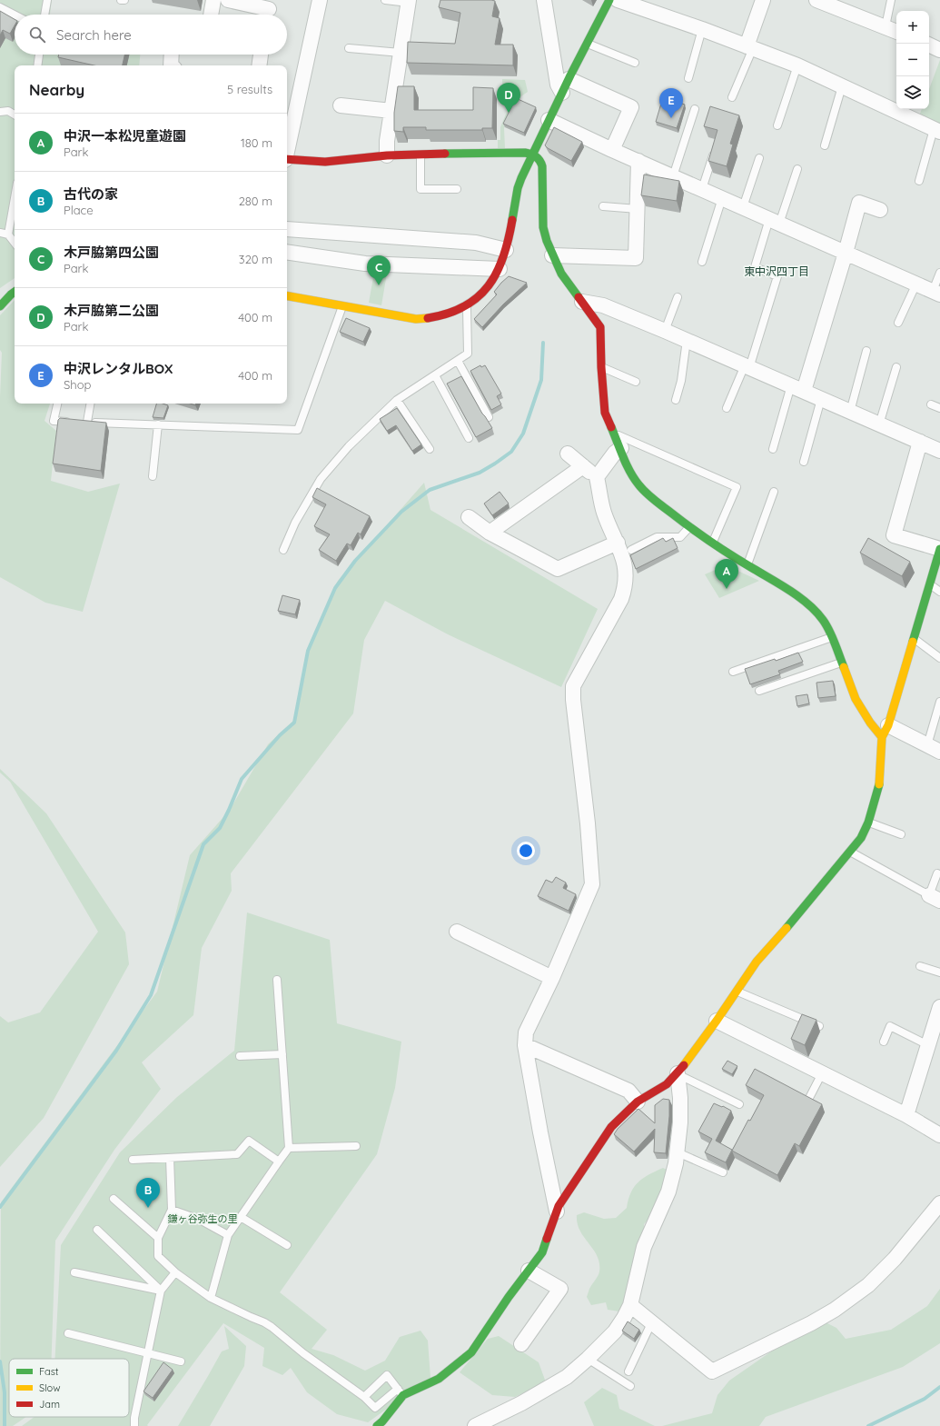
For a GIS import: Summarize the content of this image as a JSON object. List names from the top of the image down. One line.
{"districts":["東中沢四丁目"],"parks":["鎌ヶ谷弥生の里"],"legend":["Fast","Slow","Jam"],"page":{"map_buttons":["+","−"],"search":"Search here","heading":["Nearby","5 results"],"pins":["D","E","C","A","B"],"list":[{"mark":"A","name":"中沢一本松児童遊園","note":"Park","value":"180 m"},{"mark":"B","name":"古代の家","note":"Place","value":"280 m"},{"mark":"C","name":"木戸脇第四公園","note":"Park","value":"320 m"},{"mark":"D","name":"木戸脇第二公園","note":"Park","value":"400 m"},{"mark":"E","name":"中沢レンタルBOX","note":"Shop","value":"400 m"}]}}
